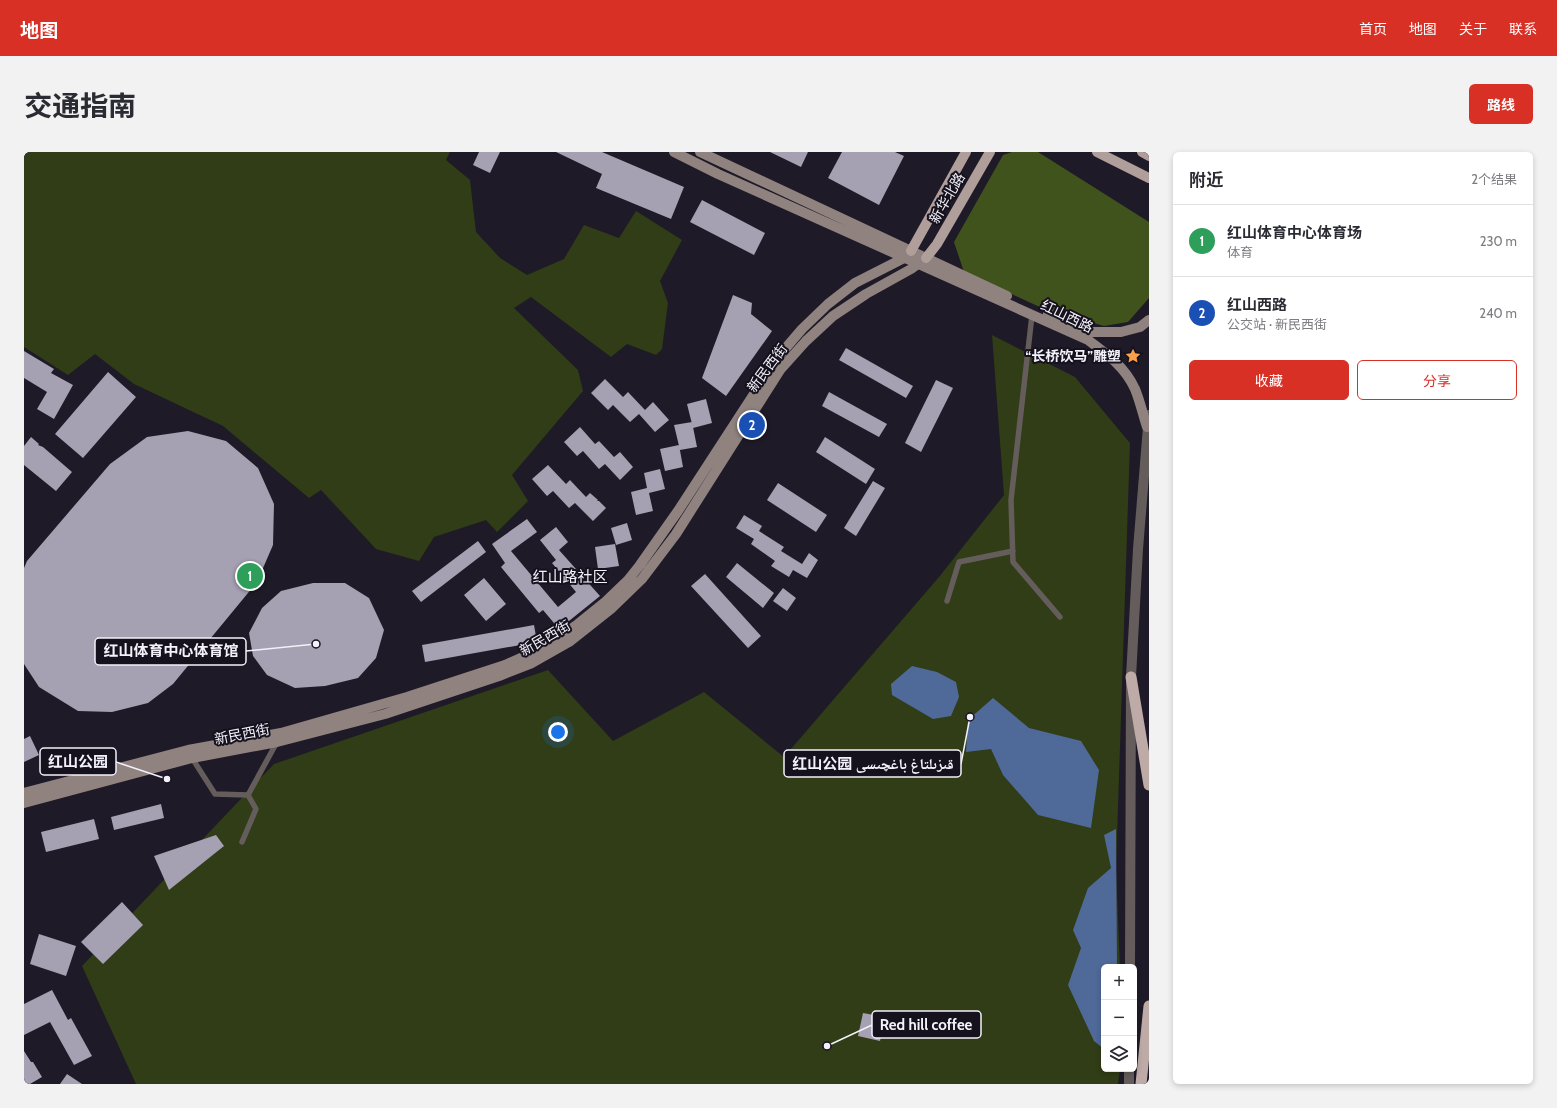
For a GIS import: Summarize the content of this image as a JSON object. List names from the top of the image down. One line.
{"streets":{"main road":["新华北路","红山西路","新民西街"]},"crossings":[["新华北路","红山西路"],["新华北路","新民西街"],["红山西路","新民西街"]],"districts":["红山路社区"],"places":{"place":["“长桥饮马”雕塑"],"other":["红山体育中心体育馆","红山公园 قىزىلتاغ باغچىسى","红山公园","Red hill coffee"]},"page":{"header":"地图","nav":["首页","地图","关于","联系"],"title":"交通指南","buttons":["路线",["收藏","分享"]],"heading":["附近","2个结果"],"list":[{"mark":"1","name":"红山体育中心体育场","note":"体育","value":"230 m"},{"mark":"2","name":"红山西路","note":"公交站 · 新民西街","value":"240 m"}],"pins":["2","1"],"map_buttons":["+","−"]}}
